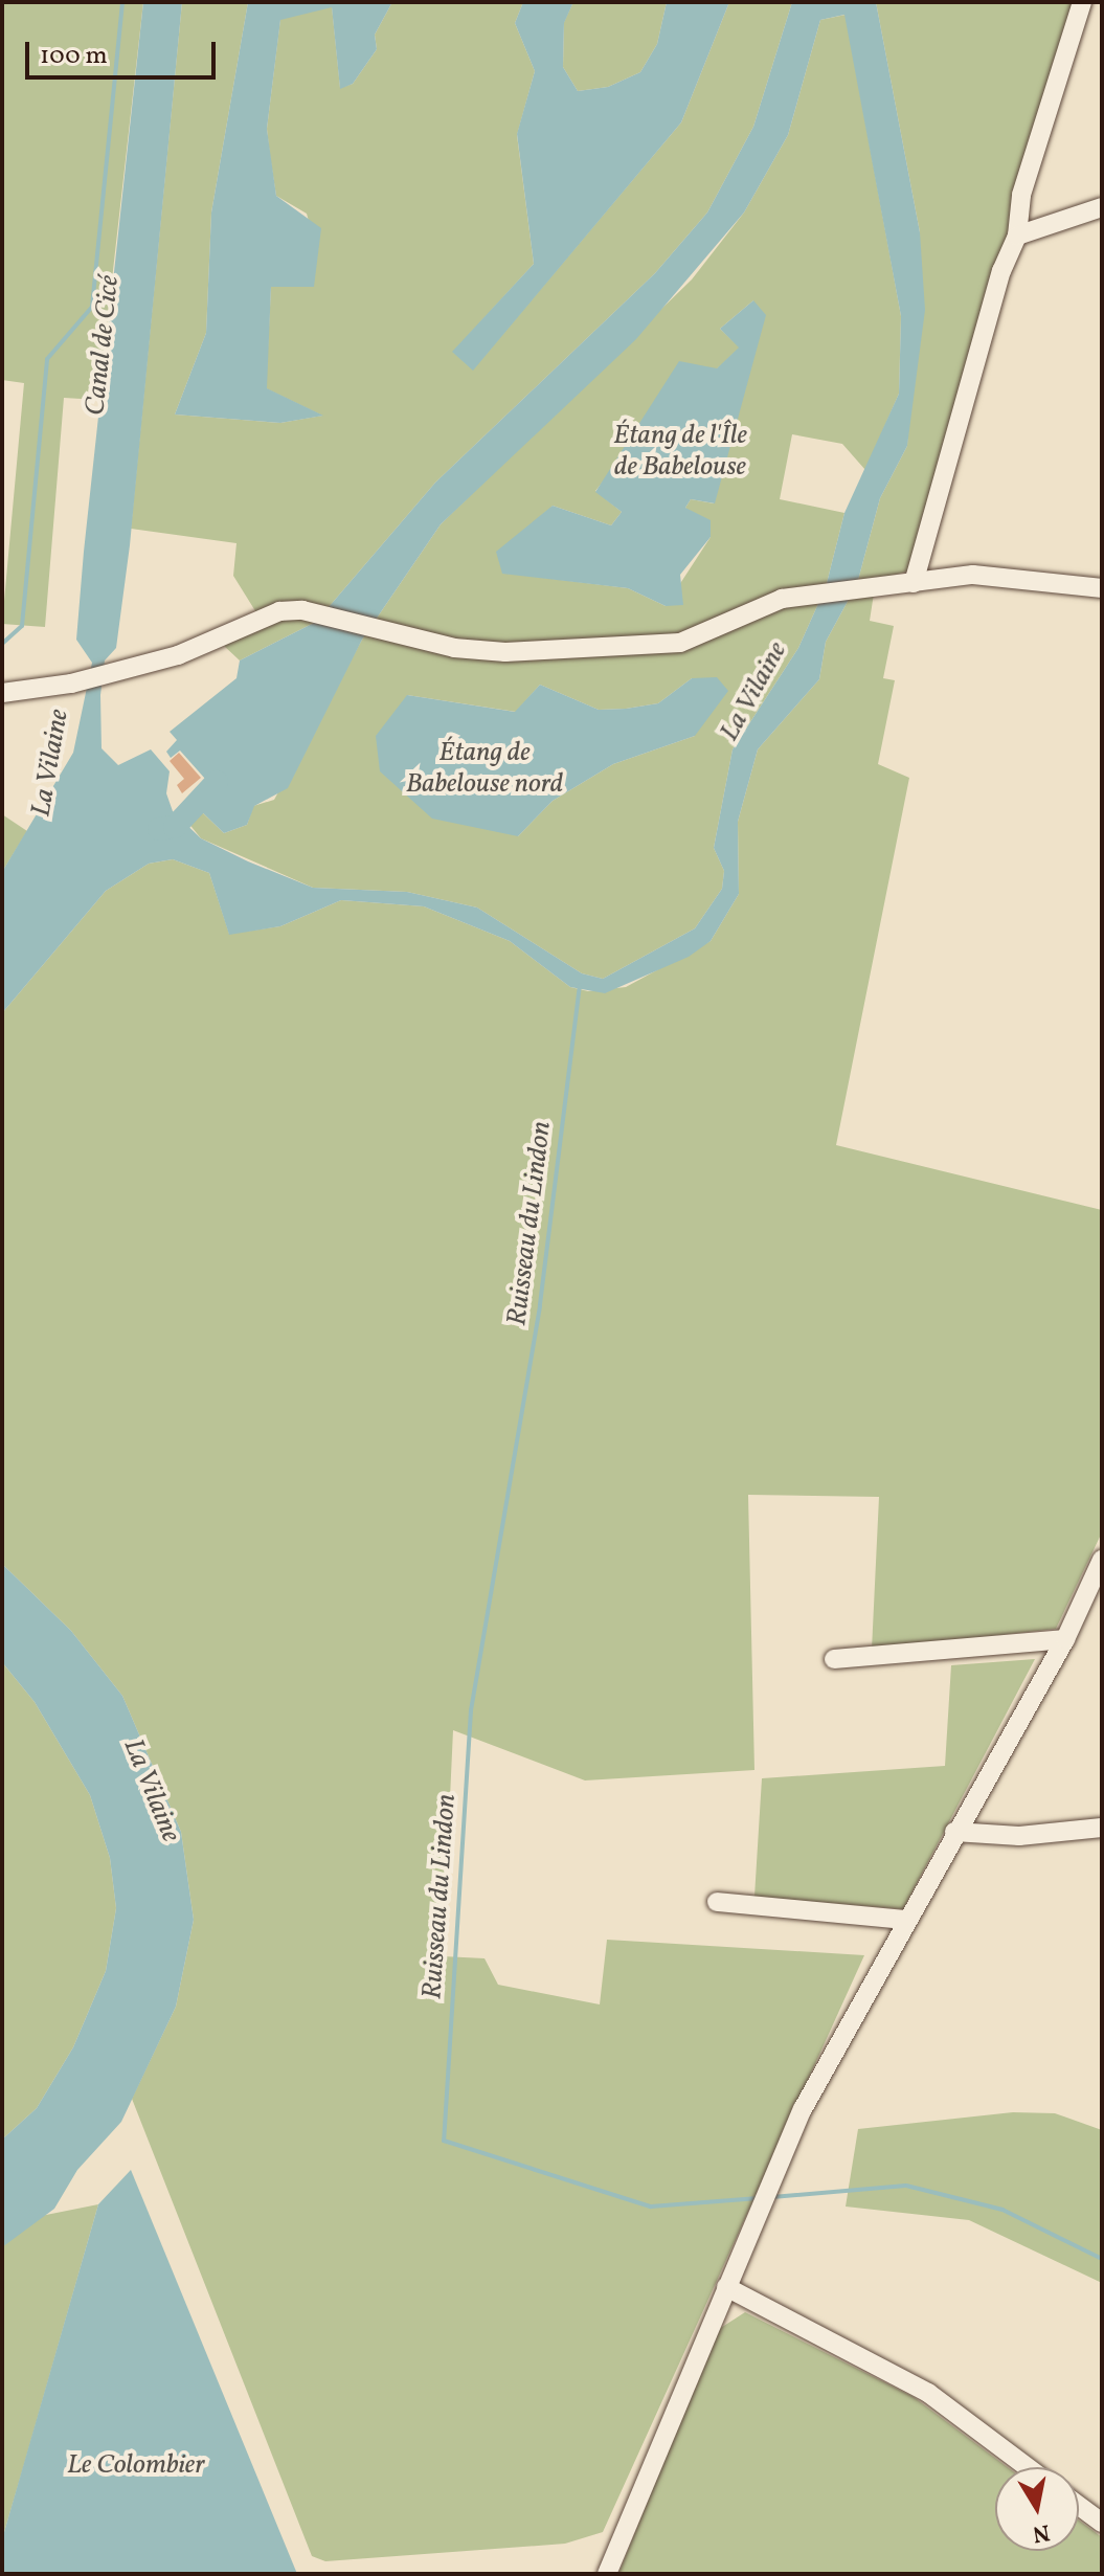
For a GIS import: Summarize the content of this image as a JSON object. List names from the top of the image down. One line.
{"water":["Canal de Cicé","Étang de l'Île de Babelouse","La Vilaine","Étang de Babelouse nord","Ruisseau du Lindon","Le Colombier"],"scale_bar":"100 m","north":"bottom"}
